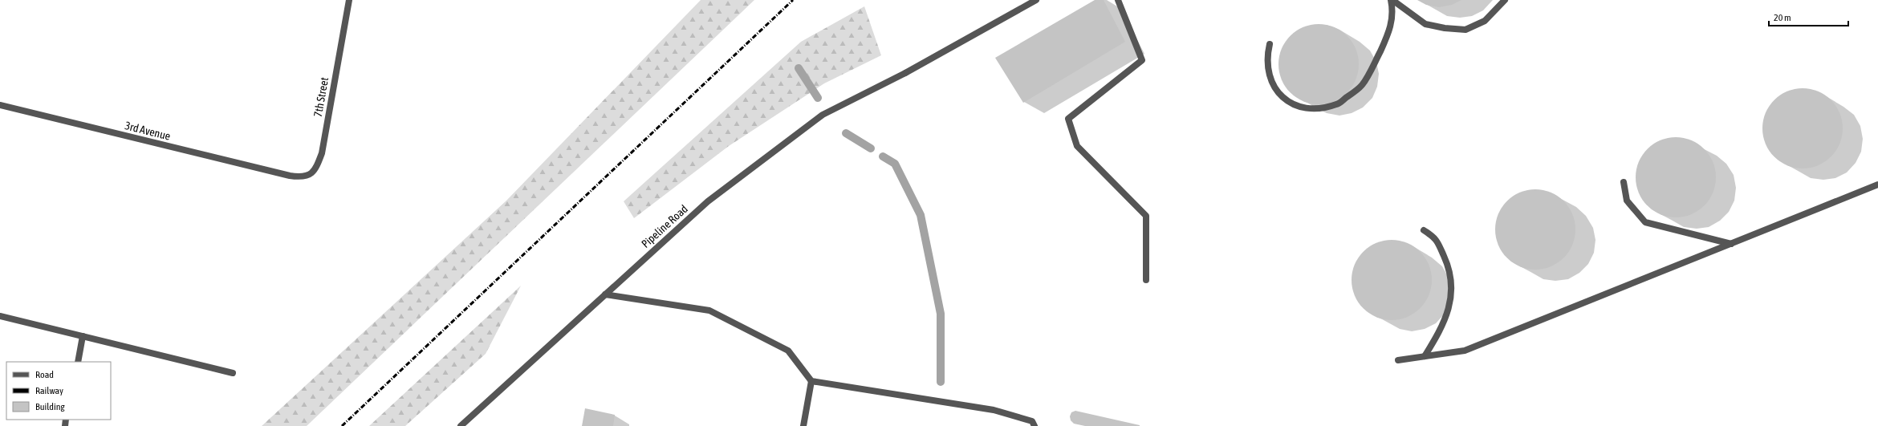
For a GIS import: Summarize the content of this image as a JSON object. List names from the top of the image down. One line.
{"streets":{"street":["7th Street","3rd Avenue","Pipeline Road"]},"crossings":[["7th Street","3rd Avenue"]],"legend":["Road","Railway","Building"],"scale_bar":"20 m"}
